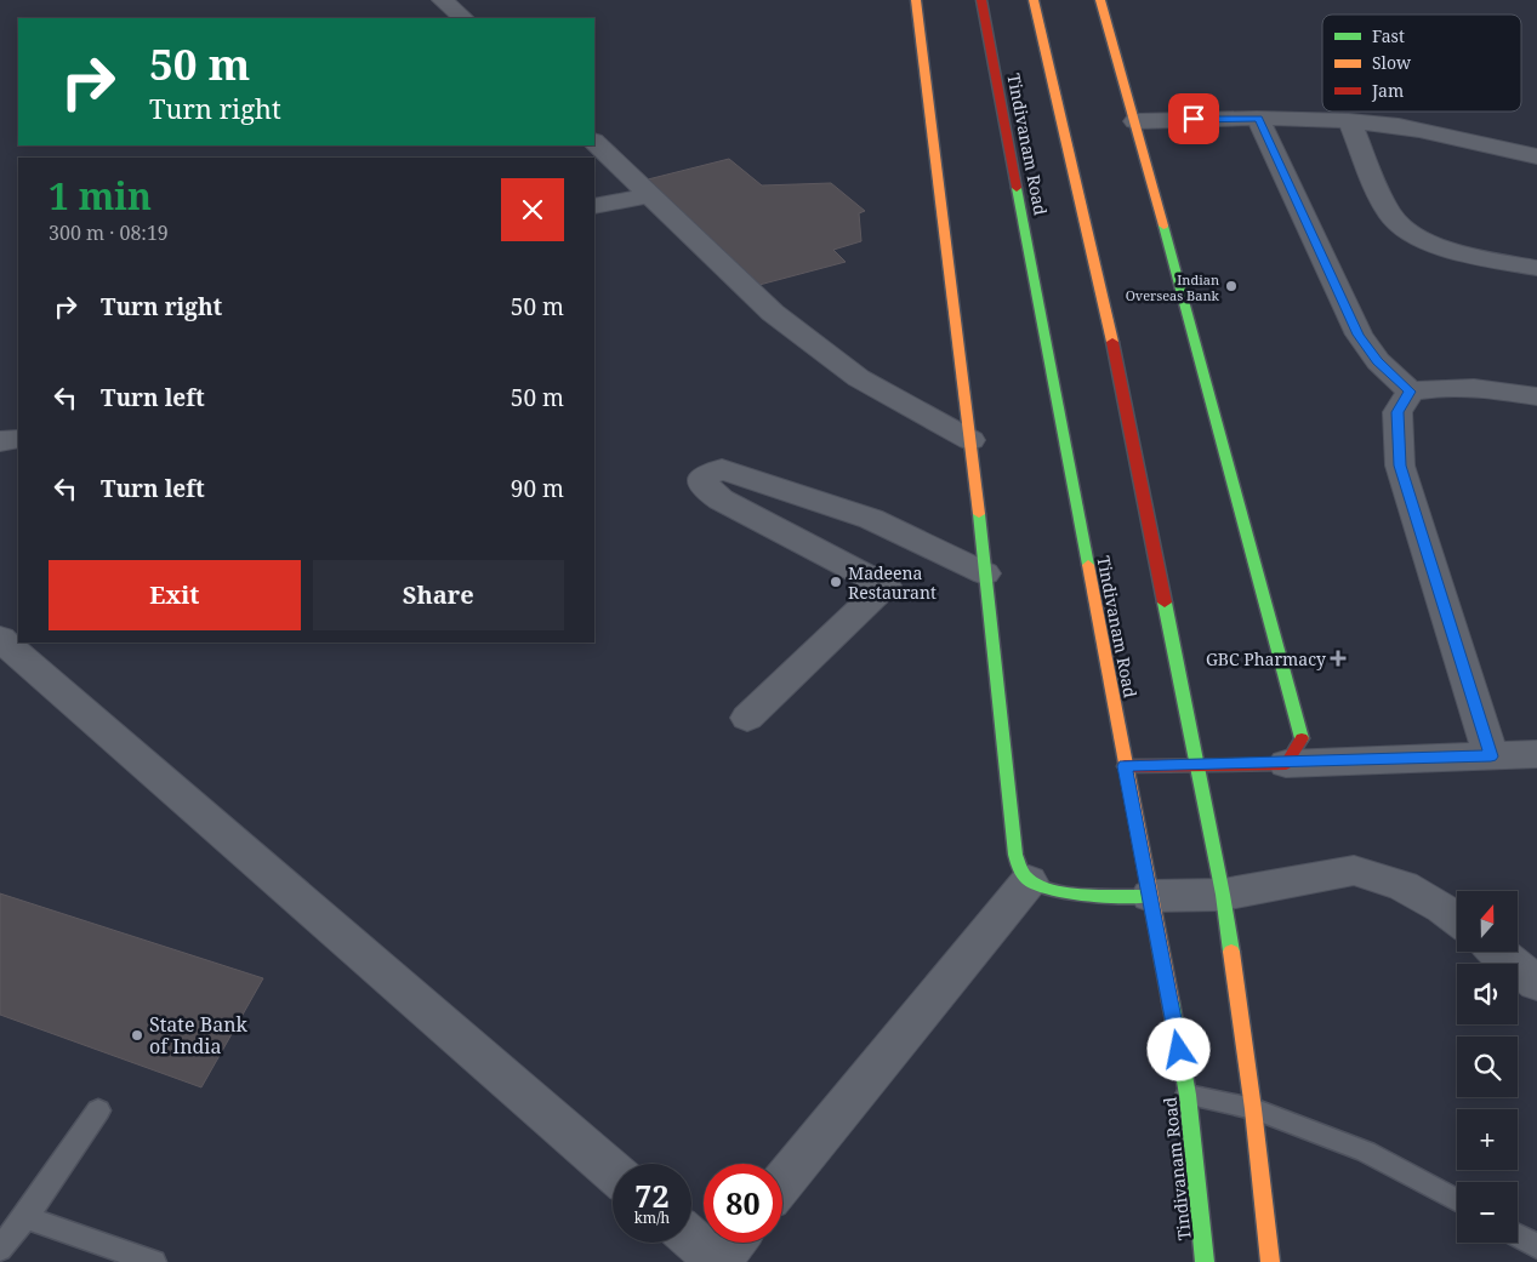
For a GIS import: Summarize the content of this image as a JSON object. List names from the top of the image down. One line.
{"streets":{"main road":["Tindivanam Road"]},"places":{"other":["Indian Overseas Bank","Madeena Restaurant","State Bank of India"],"health":["GBC Pharmacy"]},"legend":["Fast","Slow","Jam"],"north":"top","page":{"turn":["50 m","Turn right"],"heading":["1 min","300 m · 08:19"],"list":[{"name":"Turn right","value":"50 m"},{"name":"Turn left","value":"50 m"},{"name":"Turn left","value":"90 m"}],"buttons":["Exit","Share"],"map_buttons":["+","−"],"speed":"72 km/h","limit":"80"}}
